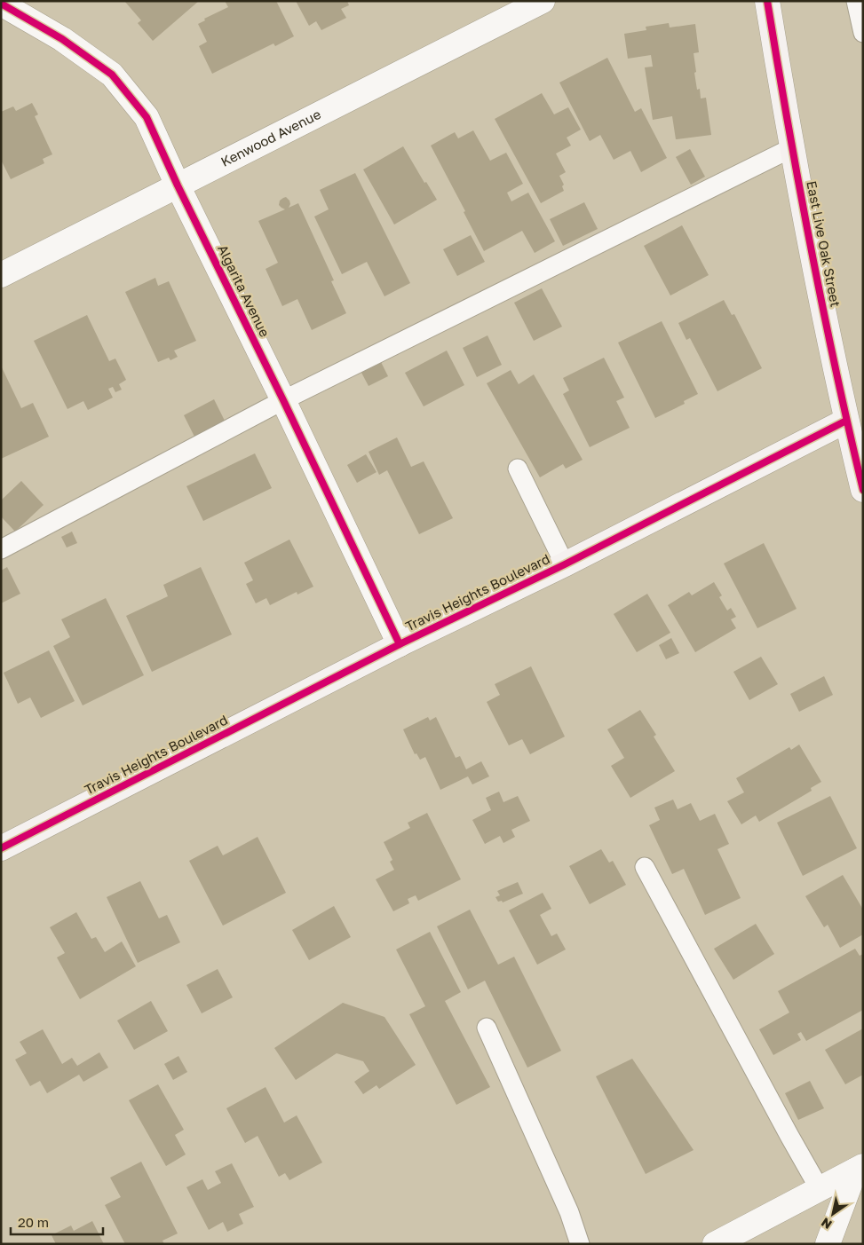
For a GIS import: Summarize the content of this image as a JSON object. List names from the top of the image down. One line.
{"streets":{"street":["Kenwood Avenue","East Live Oak Street","Algarita Avenue","Travis Heights Boulevard"]},"crossings":[["Kenwood Avenue","Algarita Avenue"],["East Live Oak Street","Travis Heights Boulevard"],["Algarita Avenue","Travis Heights Boulevard"]],"scale_bar":"20 m","north":"bottom left"}
